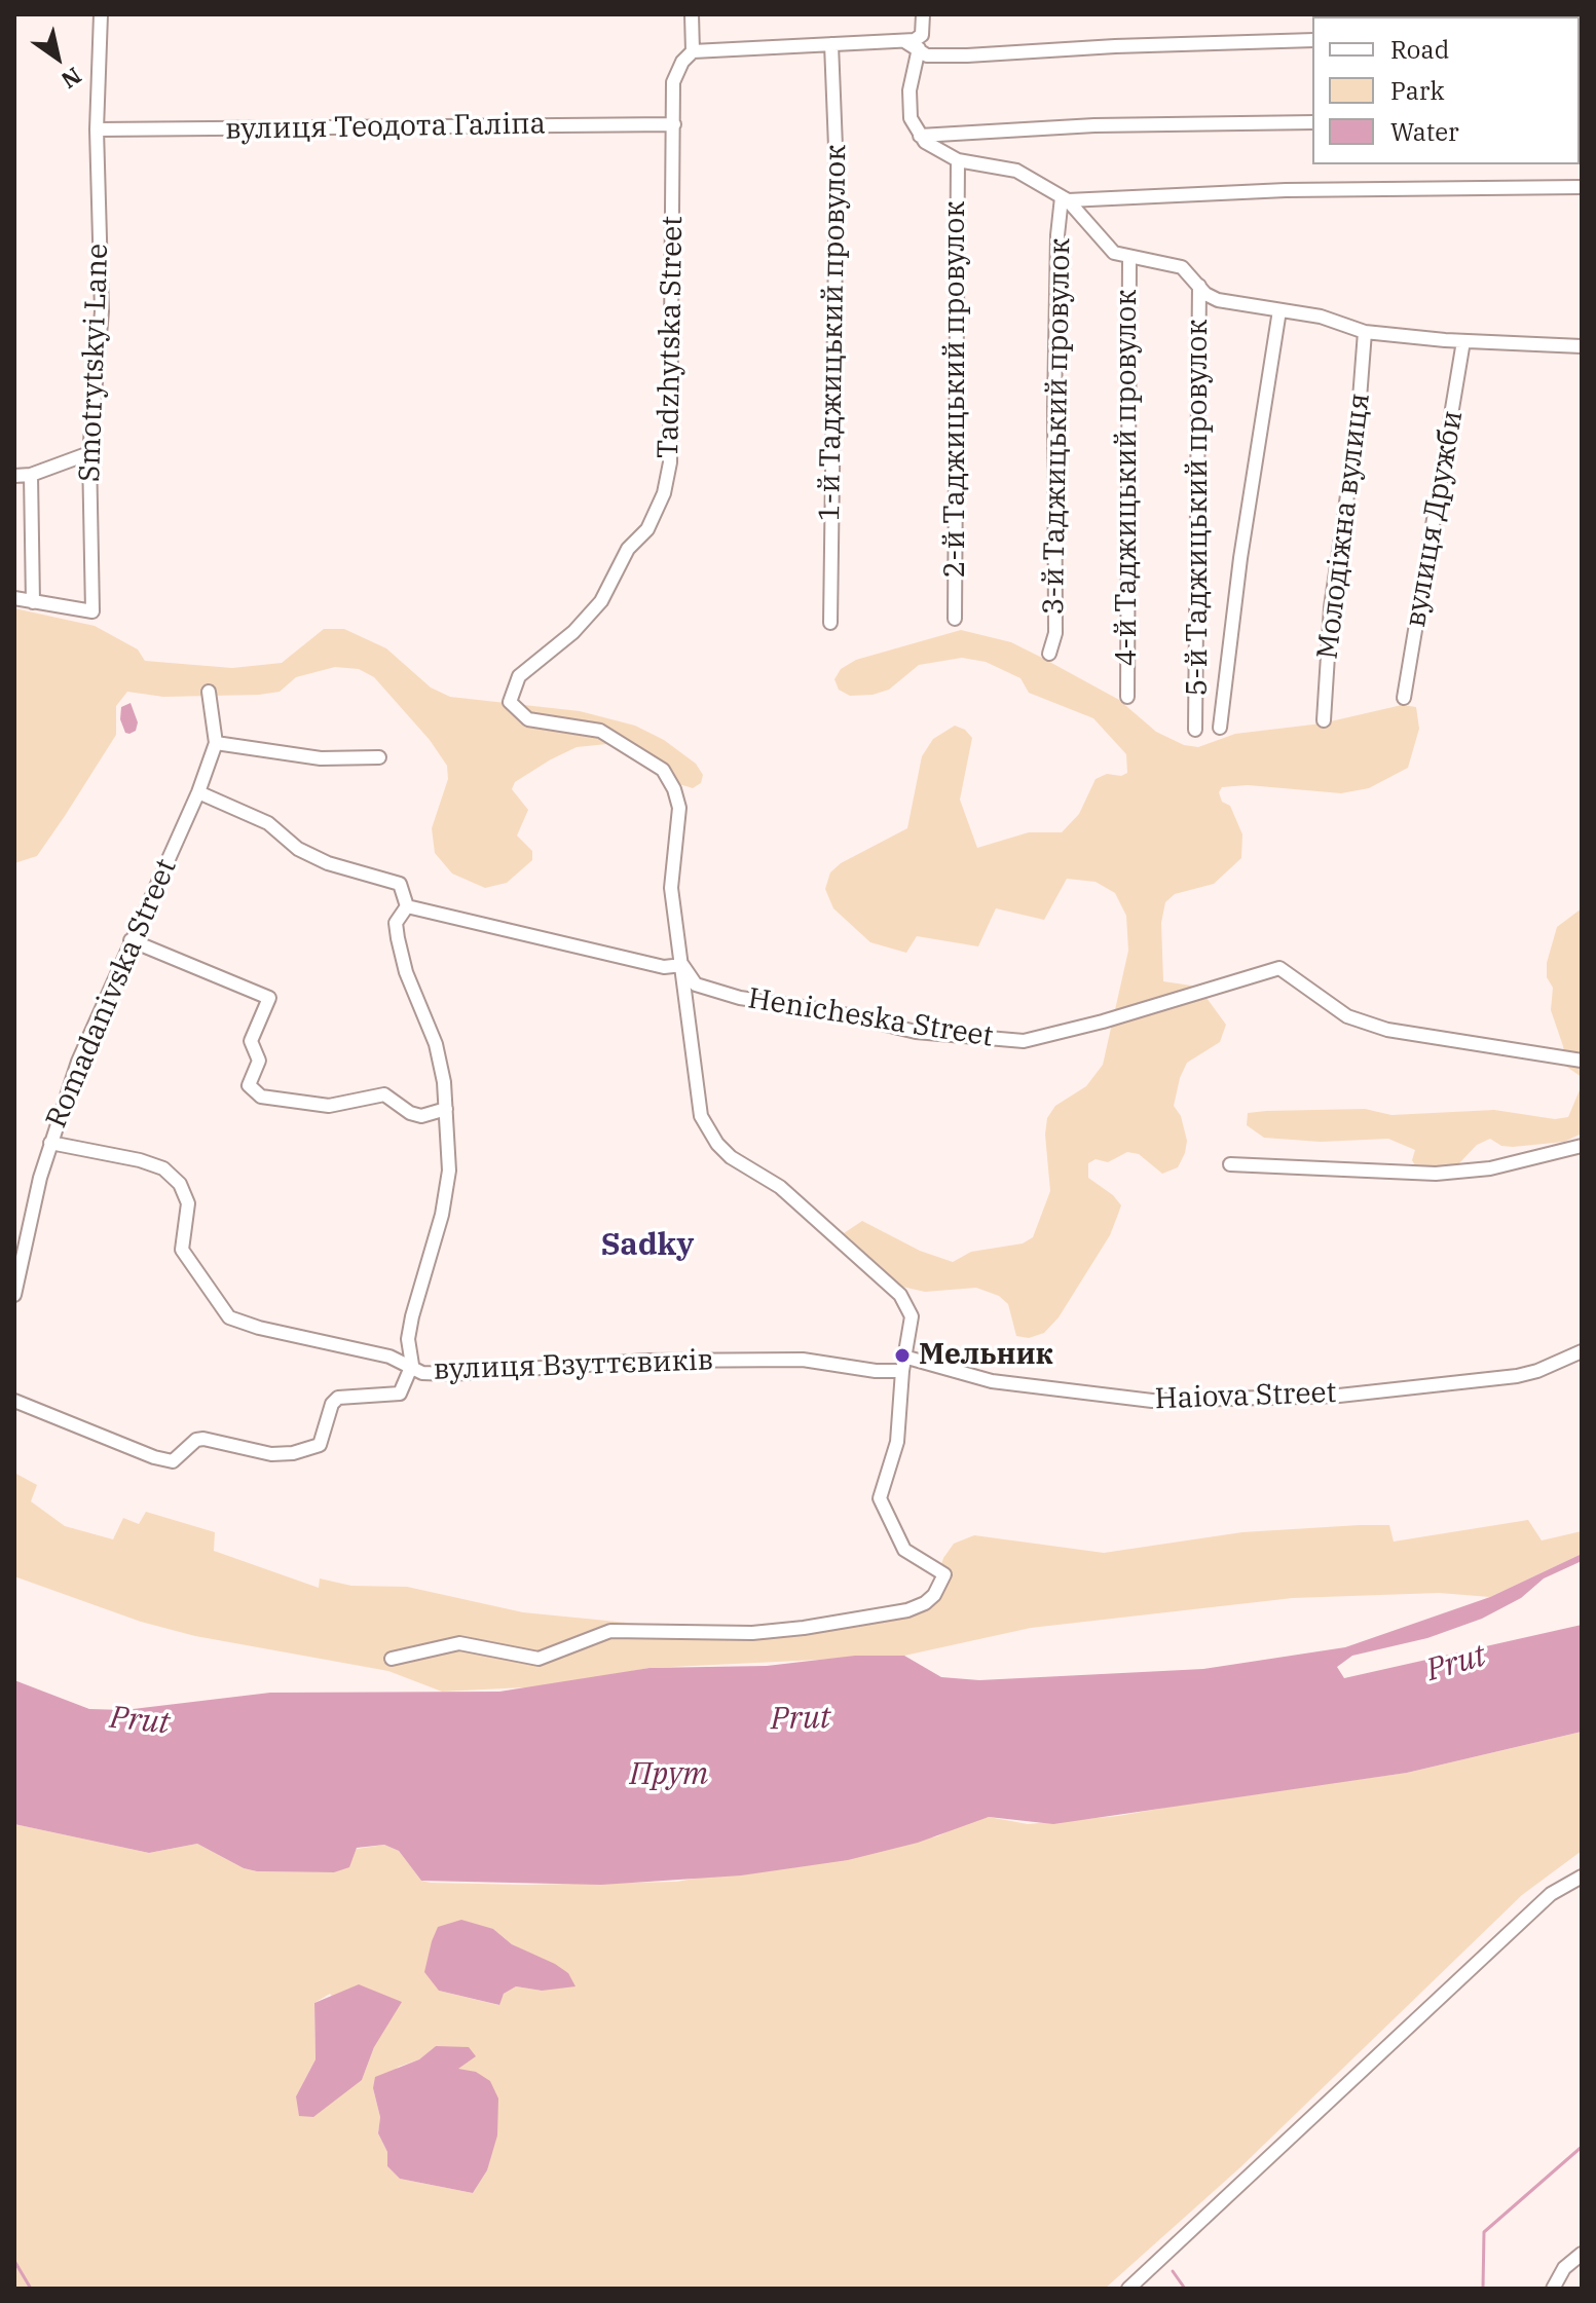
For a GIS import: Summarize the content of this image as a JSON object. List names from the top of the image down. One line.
{"streets":{"street":["вулиця Теодота Галіпа","1-й Таджицький провулок","Tadzhytska Street","Smotrytskyi Lane","2-й Таджицький провулок","3-й Таджицький провулок","4-й Таджицький провулок","5-й Таджицький провулок","вулиця Дружби","Молодіжна вулиця","Romadanivska Street","Henicheska Street","вулиця Взуттєвиків","Haiova Street"]},"crossings":[["вулиця Теодота Галіпа","Tadzhytska Street"],["вулиця Теодота Галіпа","Smotrytskyi Lane"],["Tadzhytska Street","Henicheska Street"],["вулиця Взуттєвиків","Haiova Street"]],"districts":["Sadky"],"water":["Prut","Прут"],"places":["Мельник"],"legend":["Road","Park","Water"],"north":"bottom right"}
